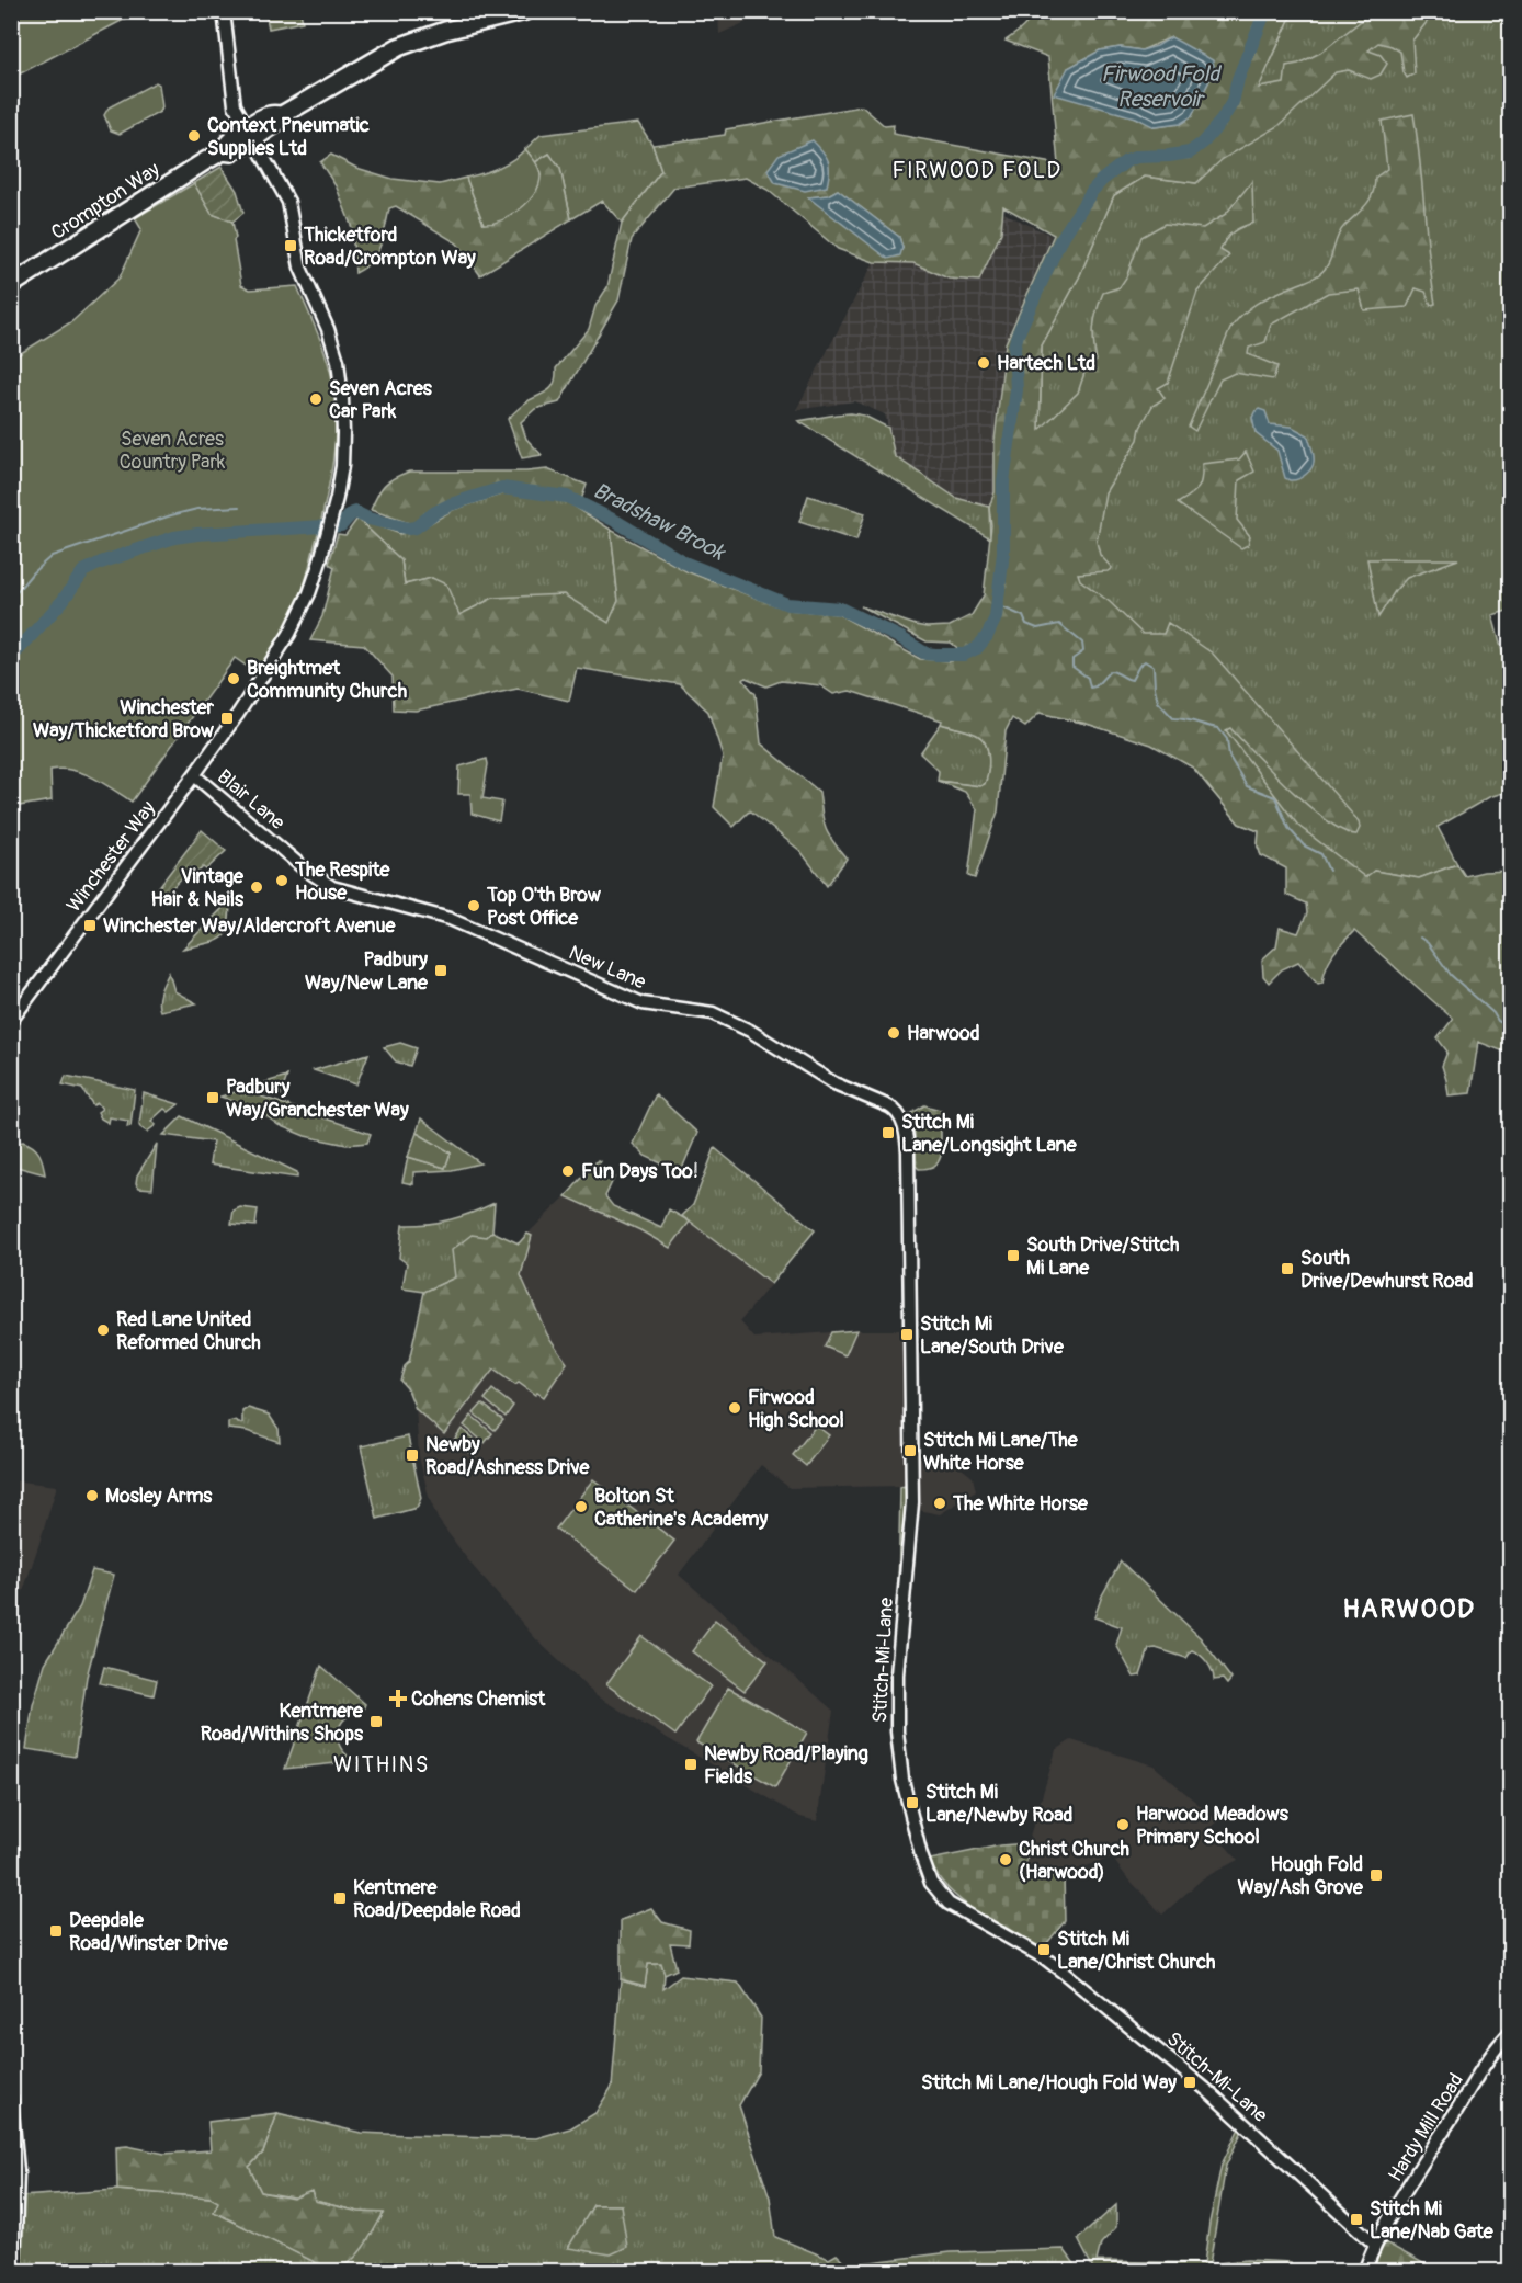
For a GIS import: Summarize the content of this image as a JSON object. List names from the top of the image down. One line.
{"streets":{"highway":["Crompton Way"],"street":["Blair Lane","Winchester Way","New Lane","Stitch-Mi-Lane","Hardy Mill Road"]},"crossings":[["Crompton Way","Winchester Way"],["Blair Lane","Winchester Way"],["Blair Lane","New Lane"],["New Lane","Stitch-Mi-Lane"],["Stitch-Mi-Lane","Hardy Mill Road"]],"districts":["FIRWOOD FOLD","HARWOOD","WITHINS"],"water":["Firwood Fold Reservoir","Bradshaw Brook"],"parks":["Seven Acres Country Park"],"places":{"other":["Context Pneumatic Supplies Ltd","Hartech Ltd","Seven Acres Car Park","Breightmet Community Church","The Respite House","Vintage Hair & Nails","Top O'th Brow Post Office","Harwood","Fun Days Too!","Red Lane United Reformed Church","Firwood High School","Mosley Arms","The White Horse","Bolton St Catherine's Academy","Harwood Meadows Primary School","Christ Church (Harwood)"],"transit":["Thicketford Road/Crompton Way","Winchester Way/Thicketford Brow","Winchester Way/Aldercroft Avenue","Padbury Way/New Lane","Padbury Way/Granchester Way","Stitch Mi Lane/Longsight Lane","South Drive/Stitch Mi Lane","South Drive/Dewhurst Road","Stitch Mi Lane/South Drive","Stitch Mi Lane/The White Horse","Newby Road/Ashness Drive","Kentmere Road/Withins Shops","Newby Road/Playing Fields","Stitch Mi Lane/Newby Road","Hough Fold Way/Ash Grove","Kentmere Road/Deepdale Road","Deepdale Road/Winster Drive","Stitch Mi Lane/Christ Church","Stitch Mi Lane/Hough Fold Way","Stitch Mi Lane/Nab Gate"],"health":["Cohens Chemist"]}}
